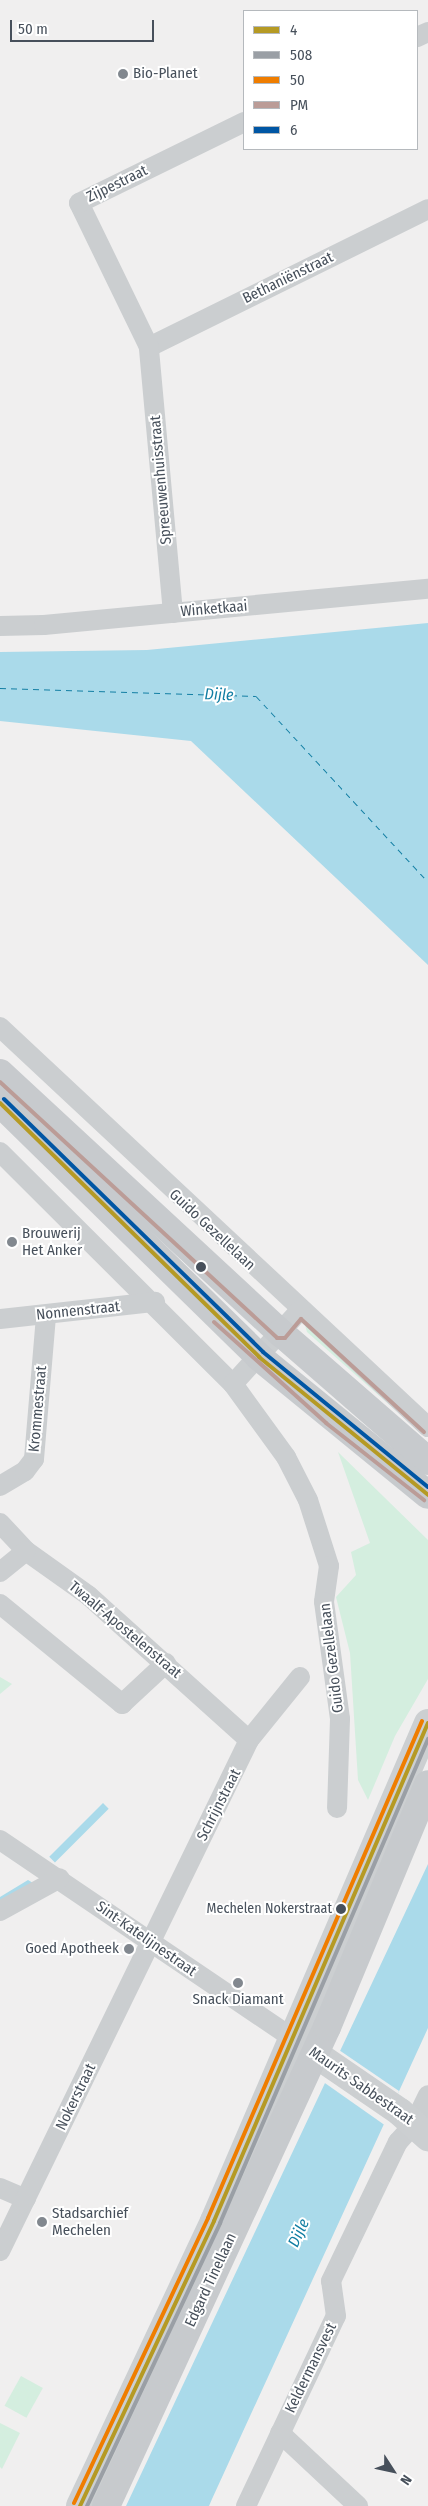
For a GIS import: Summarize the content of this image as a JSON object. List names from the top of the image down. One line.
{"streets":{"main road":["Guido Gezellelaan","Maurits Sabbestraat","Edgard Tinellaan"],"street":["Zijpestraat","Bethaniënstraat","Spreeuwenhuisstraat","Winketkaai","Nonnenstraat","Krommestraat","Twaalf-Apostelenstraat","Schrijnstraat","Sint-Katelijnestraat","Nokerstraat","Keldermansvest"]},"crossings":[["Zijpestraat","Bethaniënstraat"],["Zijpestraat","Spreeuwenhuisstraat"],["Bethaniënstraat","Spreeuwenhuisstraat"],["Spreeuwenhuisstraat","Winketkaai"],["Guido Gezellelaan","Nonnenstraat"],["Nonnenstraat","Krommestraat"],["Twaalf-Apostelenstraat","Schrijnstraat"],["Schrijnstraat","Sint-Katelijnestraat"],["Schrijnstraat","Nokerstraat"],["Sint-Katelijnestraat","Maurits Sabbestraat"],["Sint-Katelijnestraat","Nokerstraat"],["Sint-Katelijnestraat","Edgard Tinellaan"],["Maurits Sabbestraat","Edgard Tinellaan"],["Maurits Sabbestraat","Keldermansvest"]],"water":["Dijle"],"places":["Bio-Planet","Brouwerij Het Anker","Mechelen Nokerstraat","Goed Apotheek","Snack Diamant","Stadsarchief Mechelen"],"lines":["transit line PM","transit line 6","transit line 4","transit line 50","transit line 508"],"legend":["4","508","50","PM","6"],"scale_bar":"50 m","north":"bottom right"}
